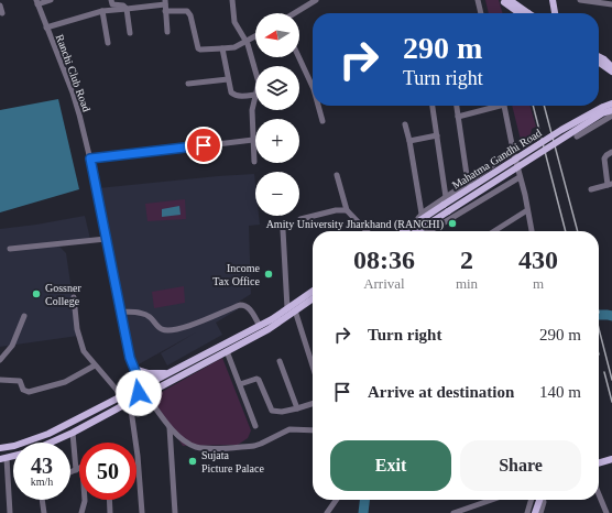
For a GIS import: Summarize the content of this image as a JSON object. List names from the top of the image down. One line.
{"streets":{"main road":["Mahatma Gandhi Road"],"street":["Ranchi Club Road"]},"places":["Amity University Jharkhand (RANCHI)","Income Tax Office","Gossner College","Sujata Picture Palace"],"north":"left","page":{"map_buttons":["+","−"],"turn":["290 m","Turn right"],"eta":["08:36","Arrival","2","min","430","m"],"list":[{"name":"Turn right","value":"290 m"},{"name":"Arrive at destination","value":"140 m"}],"buttons":["Exit","Share"],"speed":"43 km/h","limit":"50"}}
